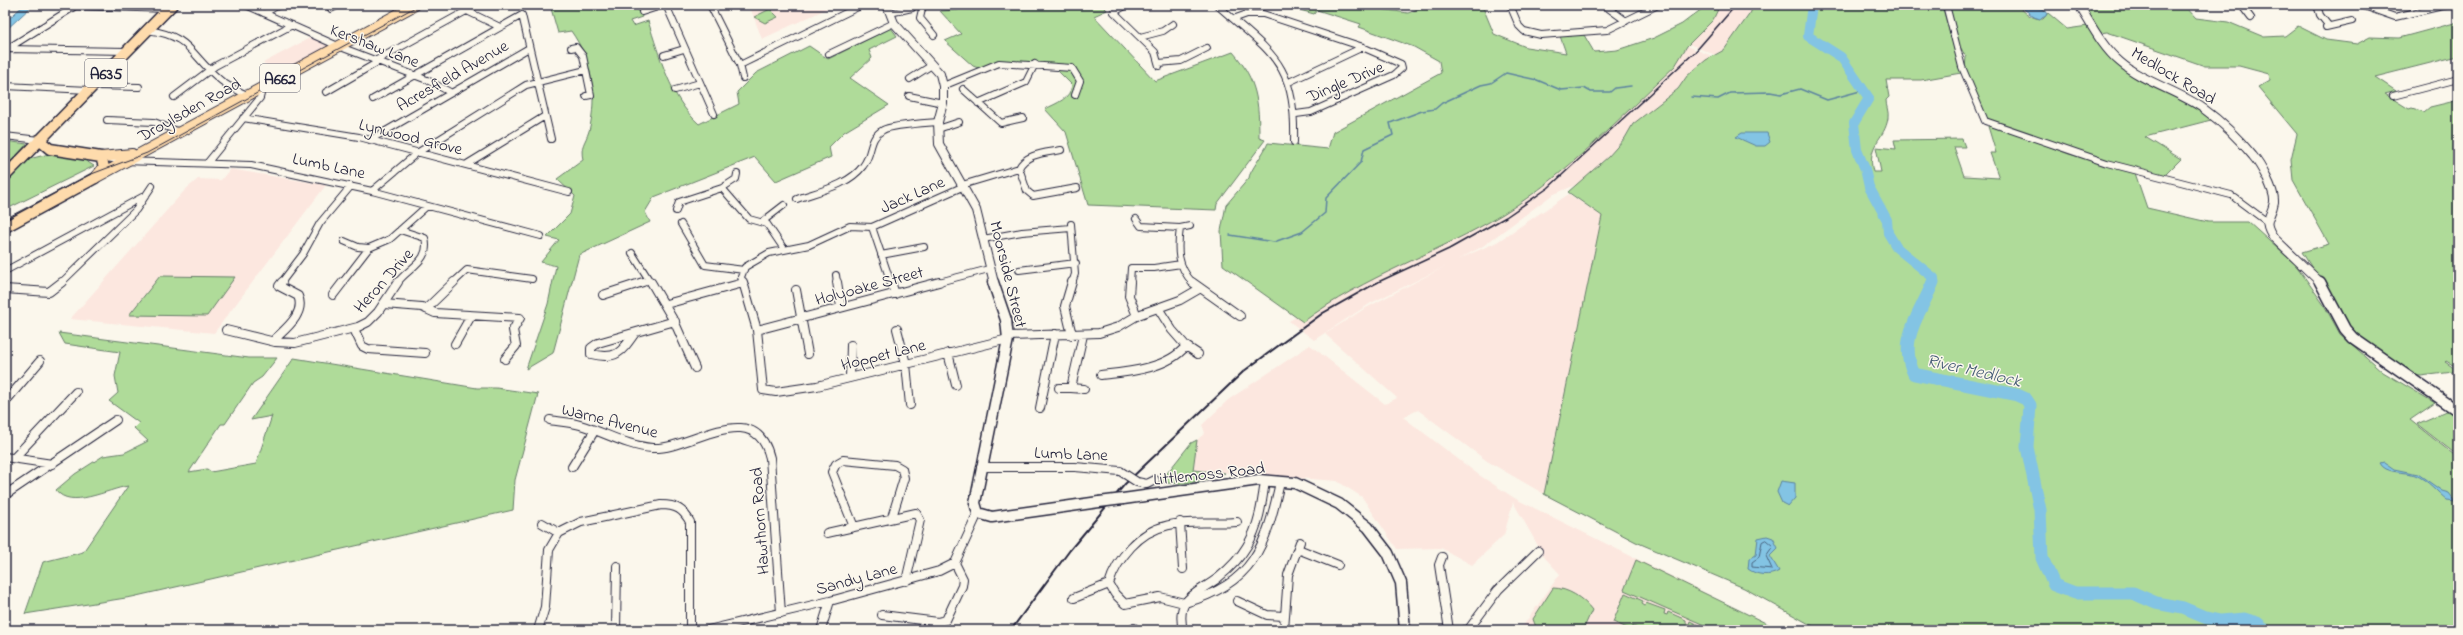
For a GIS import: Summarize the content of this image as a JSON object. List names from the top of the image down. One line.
{"streets":{"highway":["A635","Lumb Lane"],"main road":["A662","Droylsden Road"],"street":["Kershaw Lane","Acresfield Avenue","Medlock Road","Dingle Drive","Lynwood Grove","Jack Lane","Moorside Street","Heron Drive","Holyoake Street","Hoppet Lane","Warne Avenue","Littlemoss Road","Hawthorn Road","Sandy Lane"]},"crossings":[["Kershaw Lane","Acresfield Avenue"],["Kershaw Lane","Droylsden Road"],["A635","Lumb Lane"],["Acresfield Avenue","Lynwood Grove"],["Droylsden Road","Lumb Lane"],["Lumb Lane","Moorside Street"],["Jack Lane","Moorside Street"],["Moorside Street","Holyoake Street"],["Moorside Street","Hoppet Lane"],["Moorside Street","Littlemoss Road"],["Holyoake Street","Hoppet Lane"],["Warne Avenue","Hawthorn Road"],["Hawthorn Road","Sandy Lane"]],"water":["River Medlock"]}
